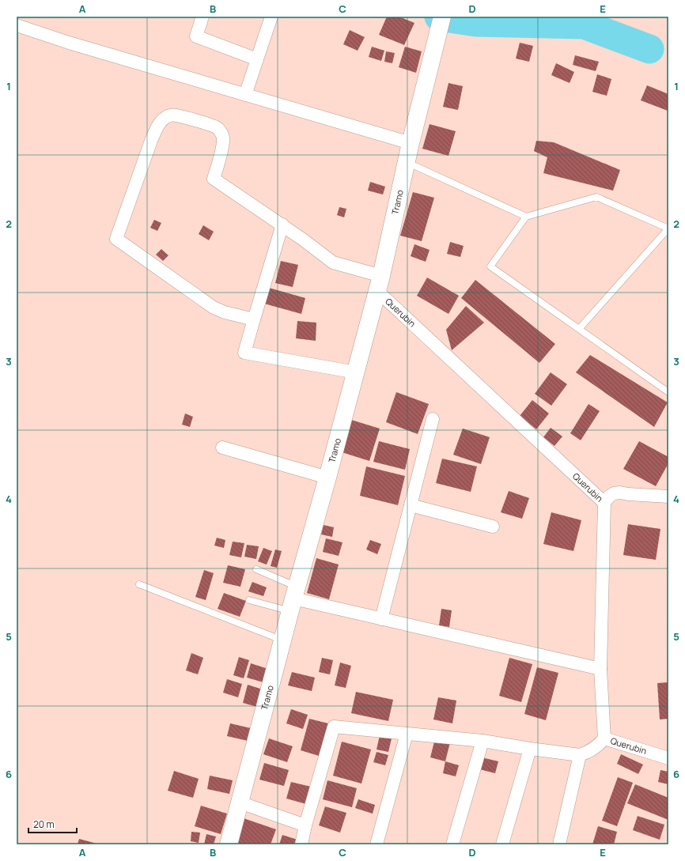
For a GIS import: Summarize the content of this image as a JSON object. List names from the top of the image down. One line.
{"streets":{"street":["Tramo","Querubin"]},"crossings":[["Tramo","Querubin"]],"scale_bar":"20 m","grid":{"columns":["A","B","C","D","E"],"rows":["1","2","3","4","5","6"]}}
